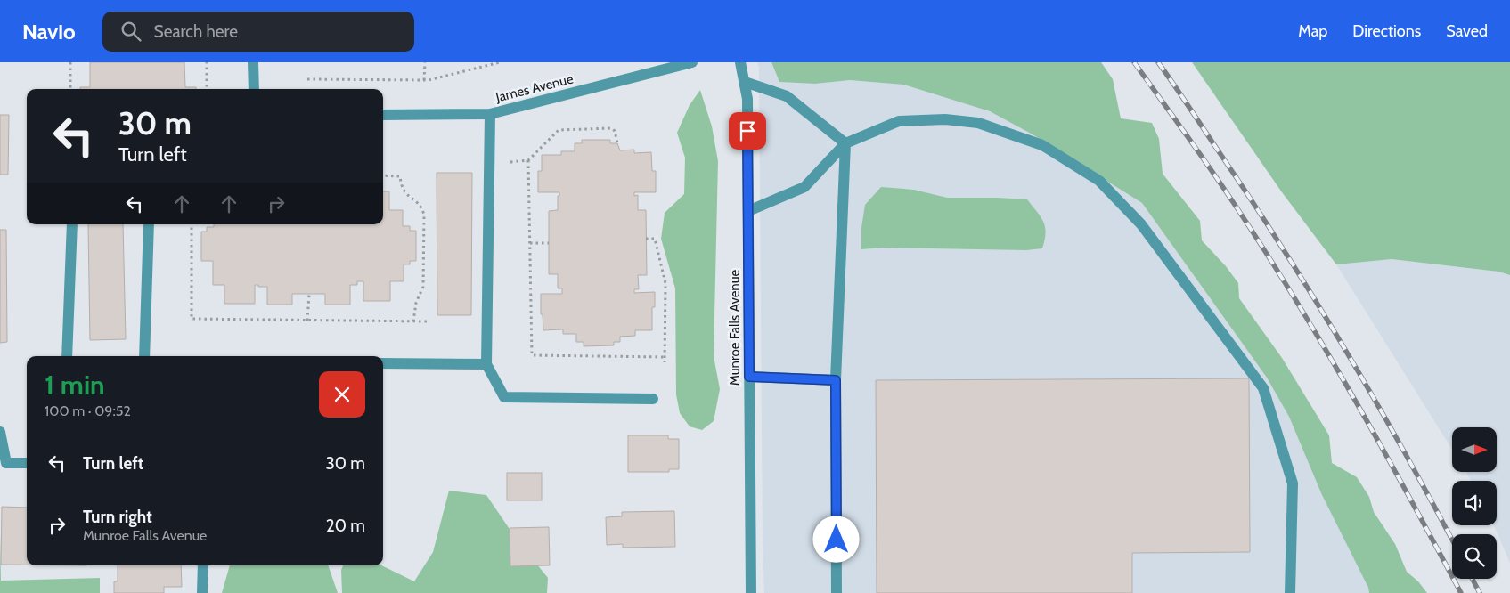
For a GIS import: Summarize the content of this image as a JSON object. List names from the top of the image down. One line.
{"streets":{"street":["James Avenue","Munroe Falls Avenue"]},"north":"right","page":{"header":"Navio","search":"Search here","nav":["Map","Directions","Saved"],"turn":["30 m","Turn left"],"heading":["1 min","100 m · 09:52"],"list":[{"name":"Turn left","value":"30 m"},{"name":"Turn right","note":"Munroe Falls Avenue","value":"20 m"}]}}
